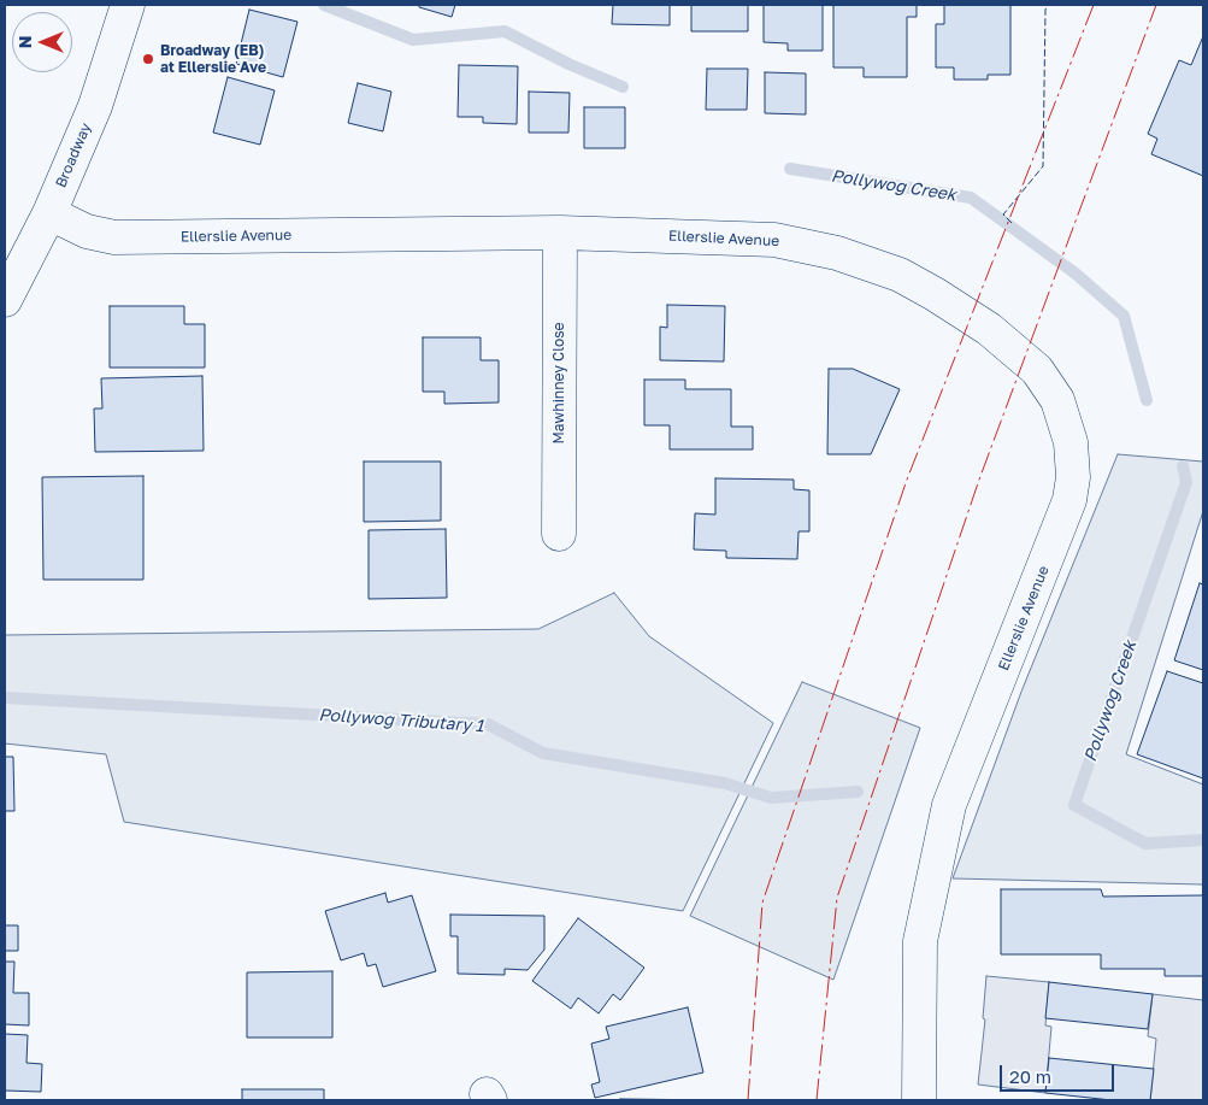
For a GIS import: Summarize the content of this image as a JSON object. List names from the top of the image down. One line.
{"streets":{"street":["Broadway","Ellerslie Avenue","Mawhinney Close"]},"crossings":[["Broadway","Ellerslie Avenue"],["Ellerslie Avenue","Mawhinney Close"]],"water":["Pollywog Creek","Pollywog Tributary 1"],"places":["Broadway (EB) at Ellerslie Ave"],"scale_bar":"20 m","north":"left"}
